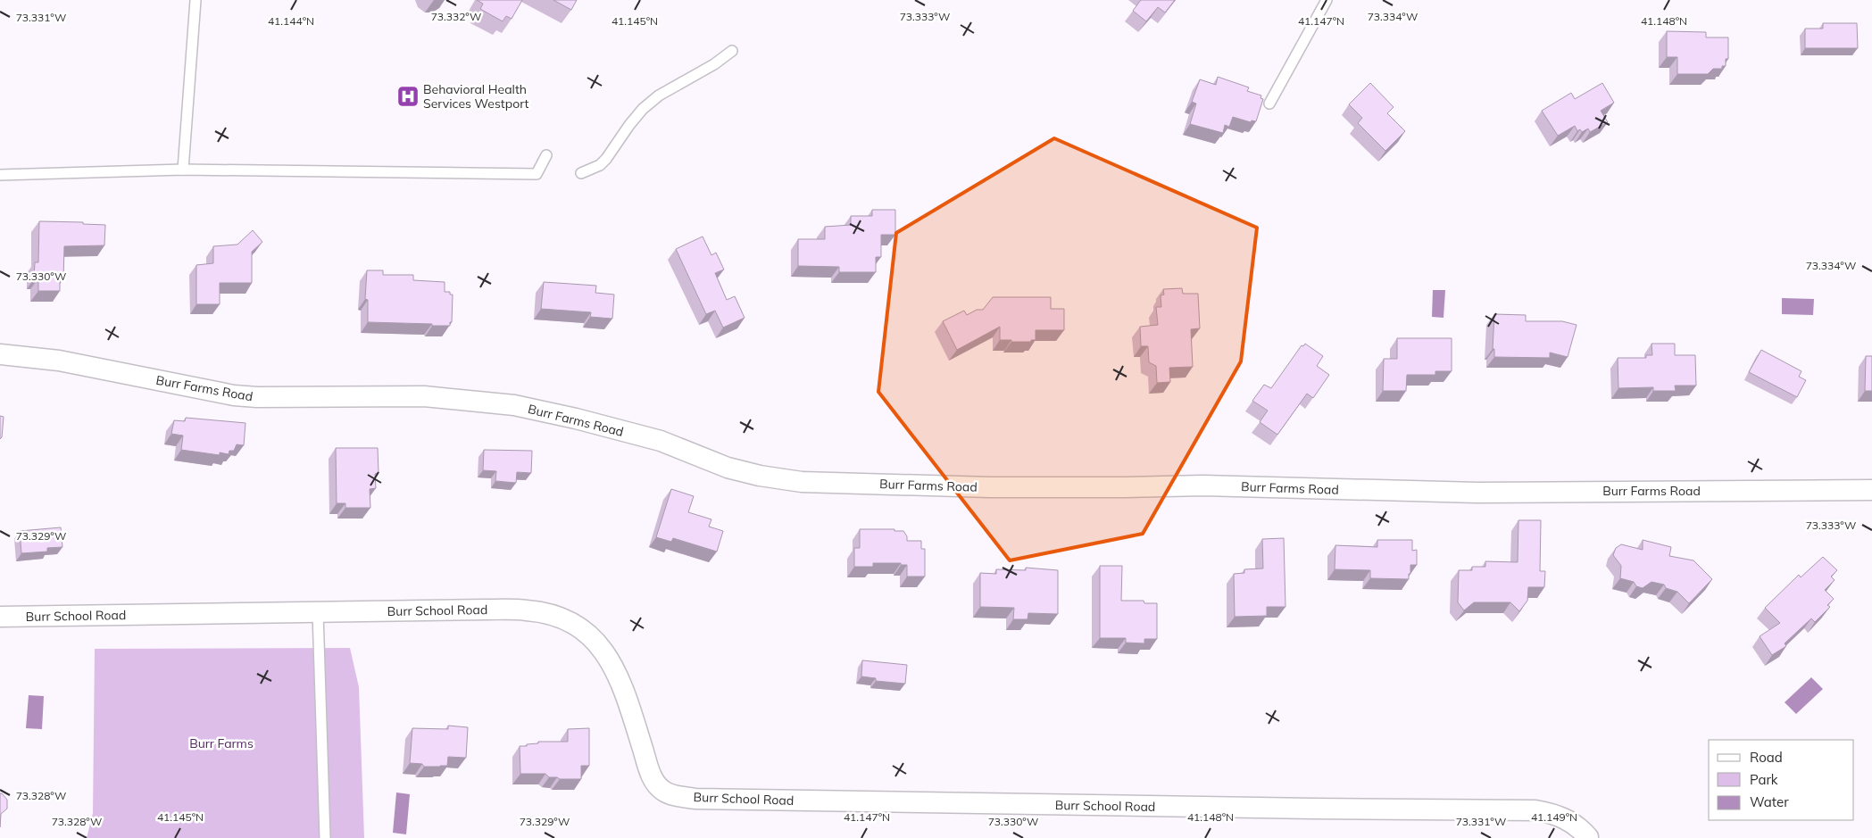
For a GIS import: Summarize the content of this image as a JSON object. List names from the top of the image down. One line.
{"streets":{"street":["Burr Farms Road","Burr School Road"]},"parks":["Burr Farms"],"places":{"hospital":["Behavioral Health Services Westport"]},"legend":["Road","Park","Water"],"coordinates":["73.332°W","73.333°W","73.334°W","73.331°W","41.144°N","41.145°N","41.147°N","41.148°N","73.330°W","73.329°W","73.328°W","41.149°N"]}
